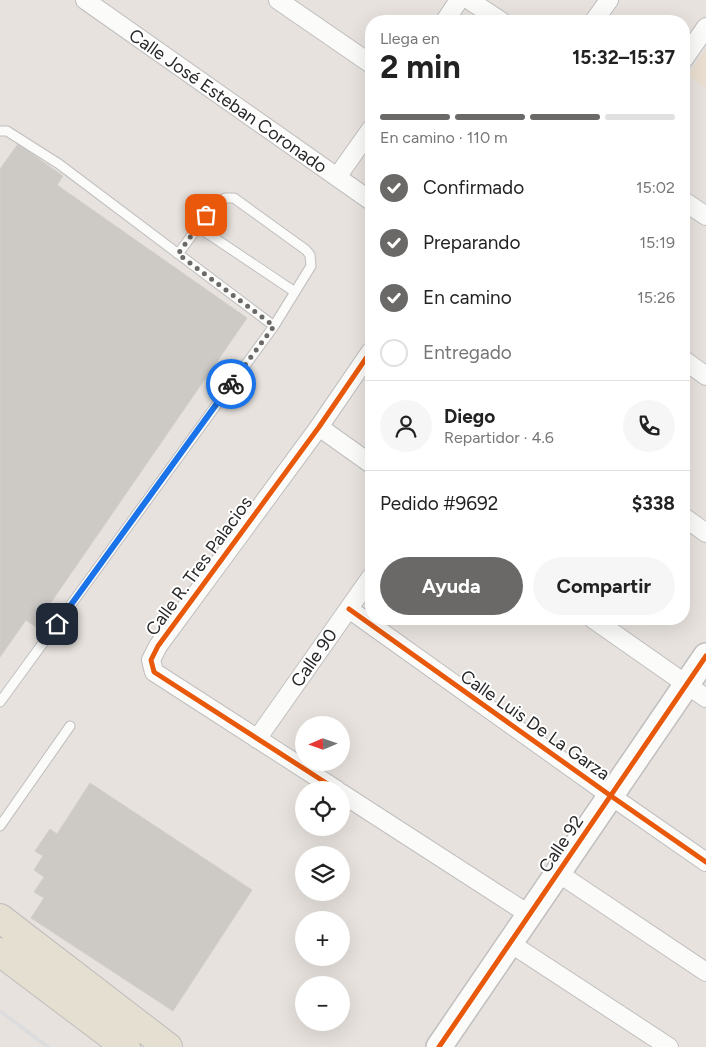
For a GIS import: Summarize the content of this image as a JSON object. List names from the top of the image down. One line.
{"streets":{"street":["Calle José Esteban Coronado","Calle R. Tres Palacios","Calle 90","Calle Luis De La Garza","Calle 92"]},"crossings":[["Calle R. Tres Palacios","Calle 90"],["Calle 90","Calle Luis De La Garza"],["Calle Luis De La Garza","Calle 92"]],"north":"left","page":{"heading":["2 min","Llega en","15:32–15:37"],"panel":["Diego","Repartidor · 4.6","Pedido #9692","$338"],"bar":"En camino · 110 m","list":[["Confirmado","15:02"],["Preparando","15:19"],["En camino","15:26"],"Entregado"],"buttons":["Ayuda","Compartir"],"map_buttons":["+","−"]}}
